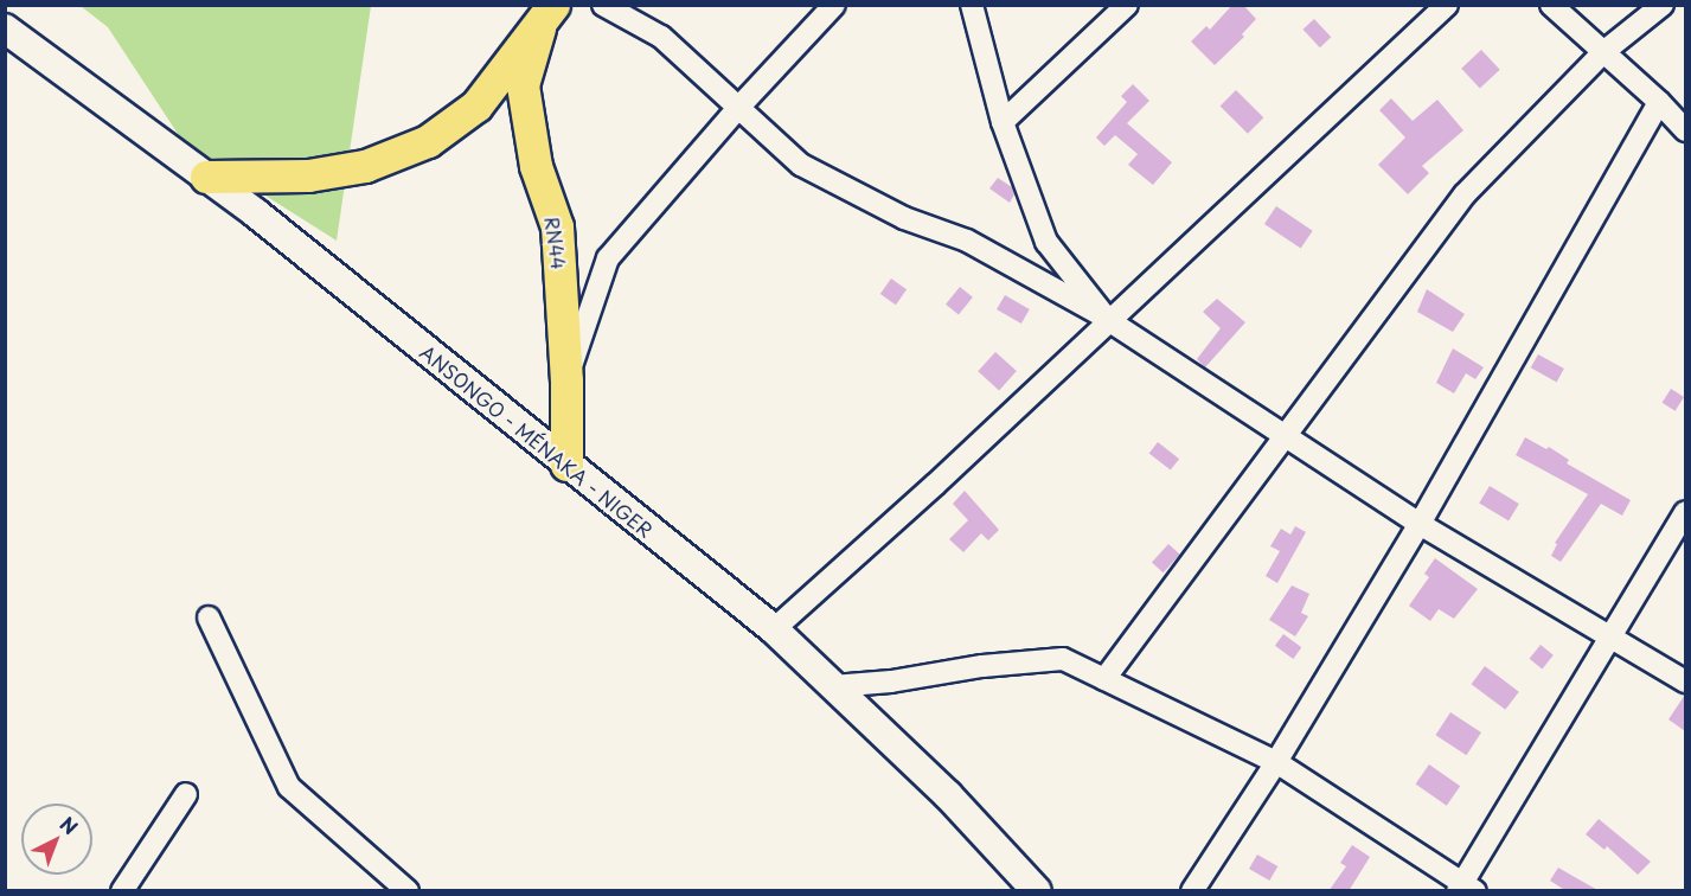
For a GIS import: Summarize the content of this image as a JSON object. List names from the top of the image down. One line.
{"streets":{"main road":["RN44","ANSONGO - MÉNAKA - NIGER"]},"crossings":[["RN44","ANSONGO - MÉNAKA - NIGER"]],"north":"top right"}
